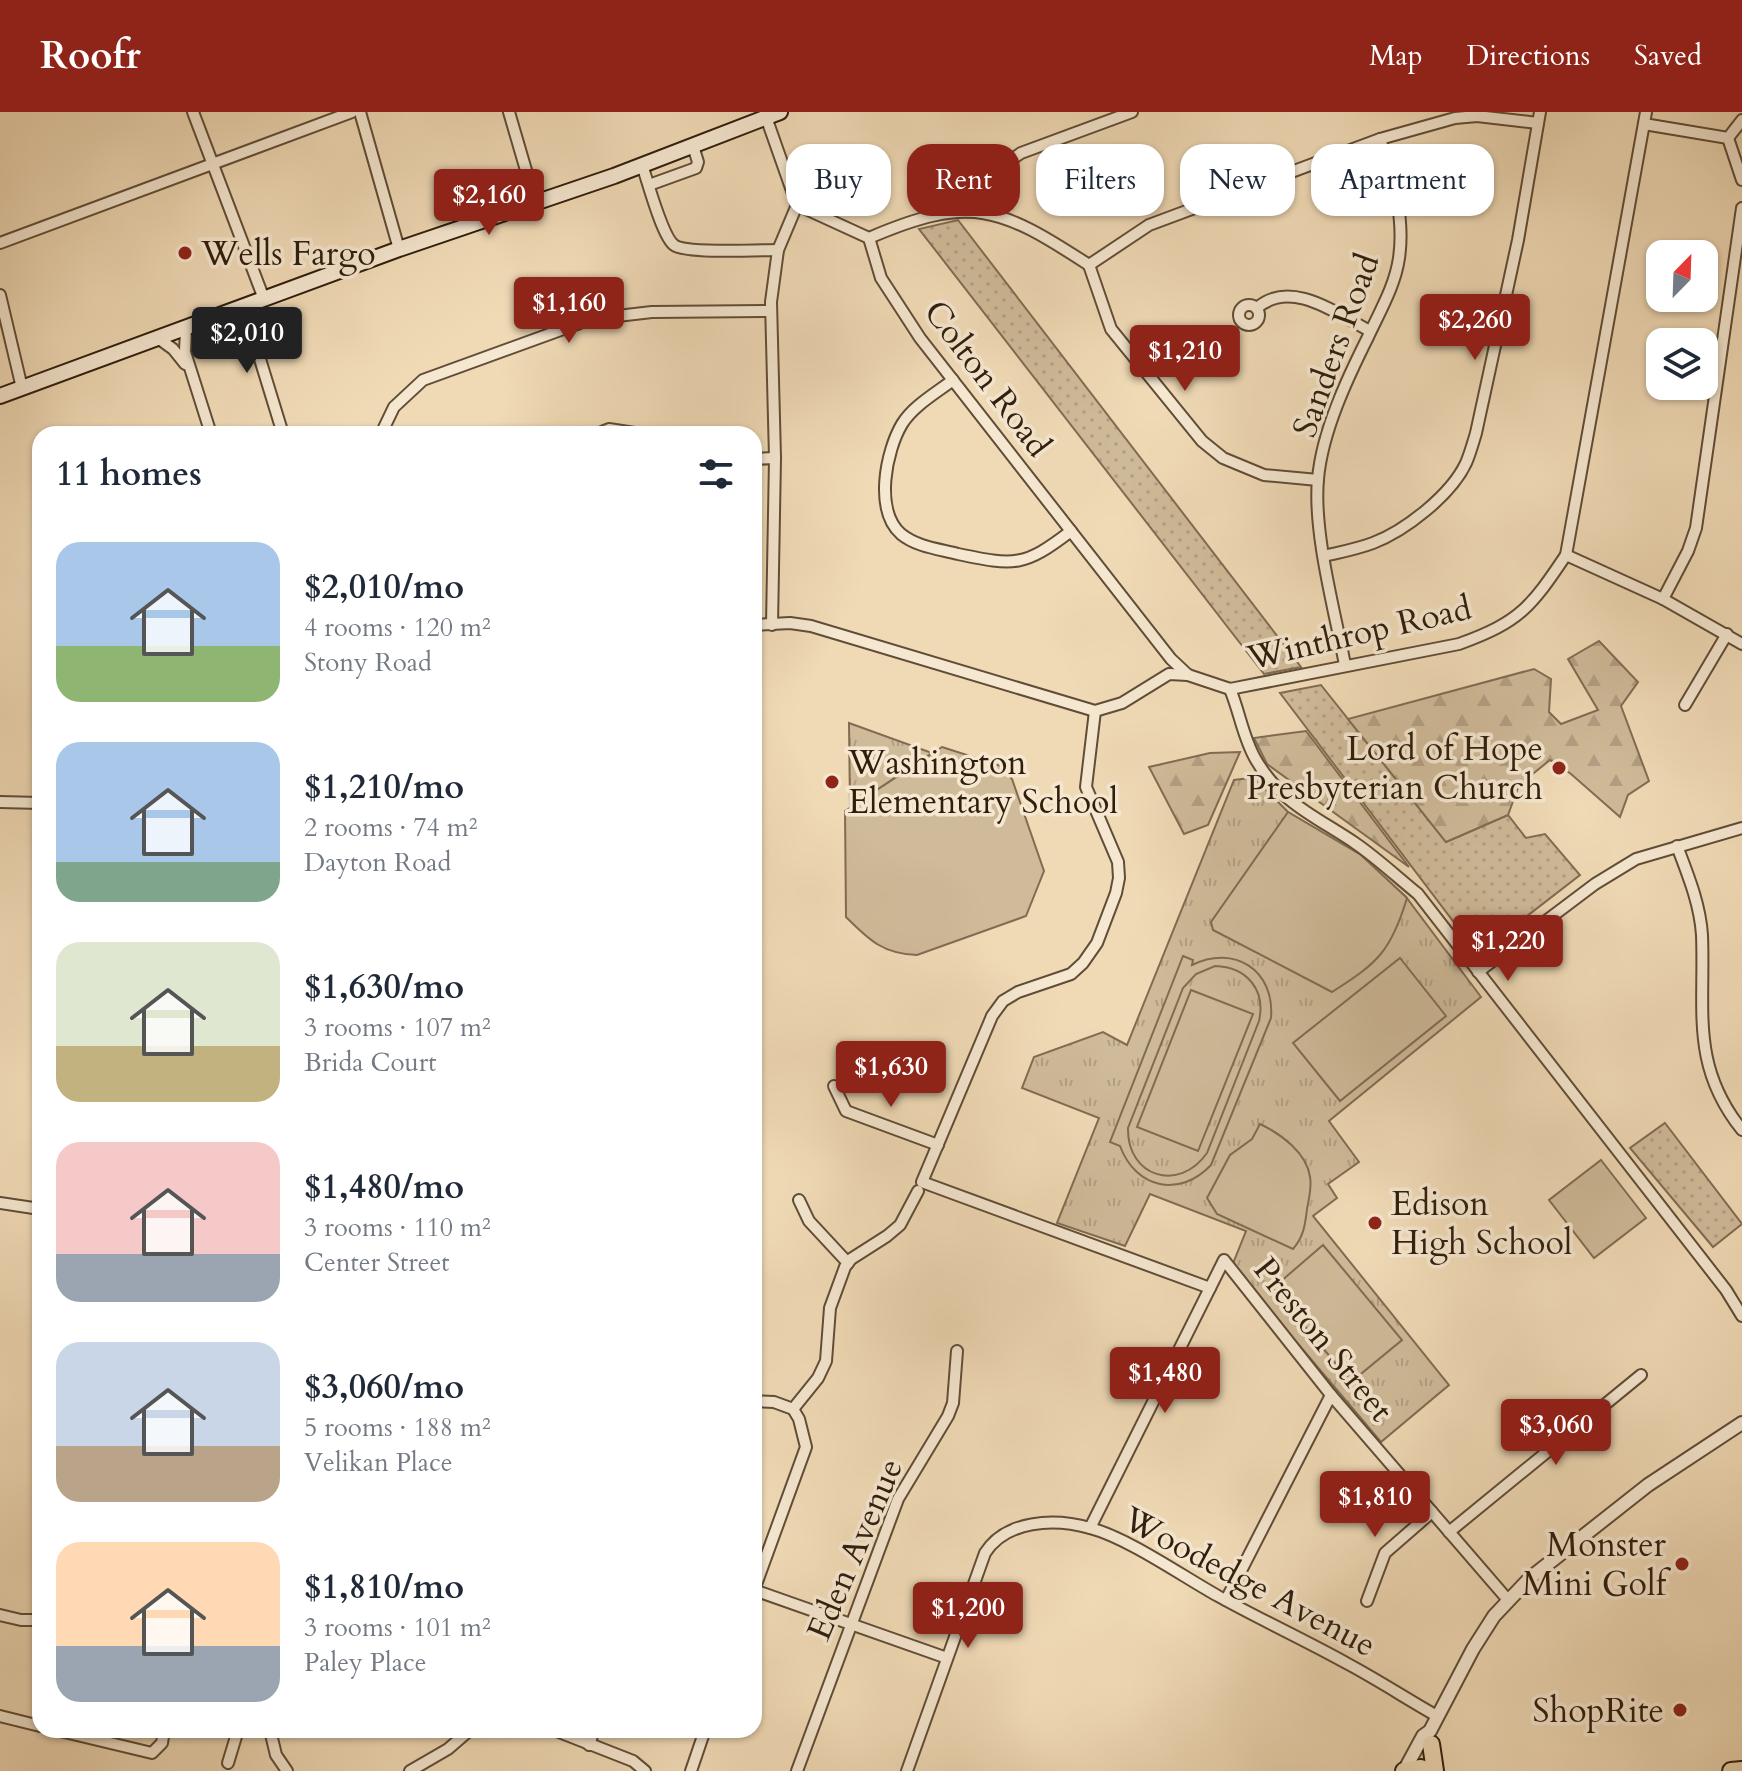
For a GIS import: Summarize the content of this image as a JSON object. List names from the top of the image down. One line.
{"streets":{"street":["Sanders Road","Colton Road","Winthrop Road","Preston Street","Eden Avenue","Woodedge Avenue"]},"crossings":[["Sanders Road","Winthrop Road"],["Colton Road","Winthrop Road"]],"places":["Wells Fargo","Lord of Hope Presbyterian Church","Washington Elementary School","Edison High School","Monster Mini Golf","ShopRite"],"north":"top right","page":{"header":"Roofr","nav":["Map","Directions","Saved"],"chip":["Buy","Rent","Filters","New","Apartment"],"price":["$2,160","$1,160","$2,260","$2,010","$1,210","$1,220","$1,630","$1,480","$3,060","$1,810","$1,200"],"heading":"11 homes","list":[{"name":"$2,010/mo","note":"4 rooms · 120 m² · Stony Road"},{"name":"$1,210/mo","note":"2 rooms · 74 m² · Dayton Road"},{"name":"$1,630/mo","note":"3 rooms · 107 m² · Brida Court"},{"name":"$1,480/mo","note":"3 rooms · 110 m² · Center Street"},{"name":"$3,060/mo","note":"5 rooms · 188 m² · Velikan Place"},{"name":"$1,810/mo","note":"3 rooms · 101 m² · Paley Place"}]}}
